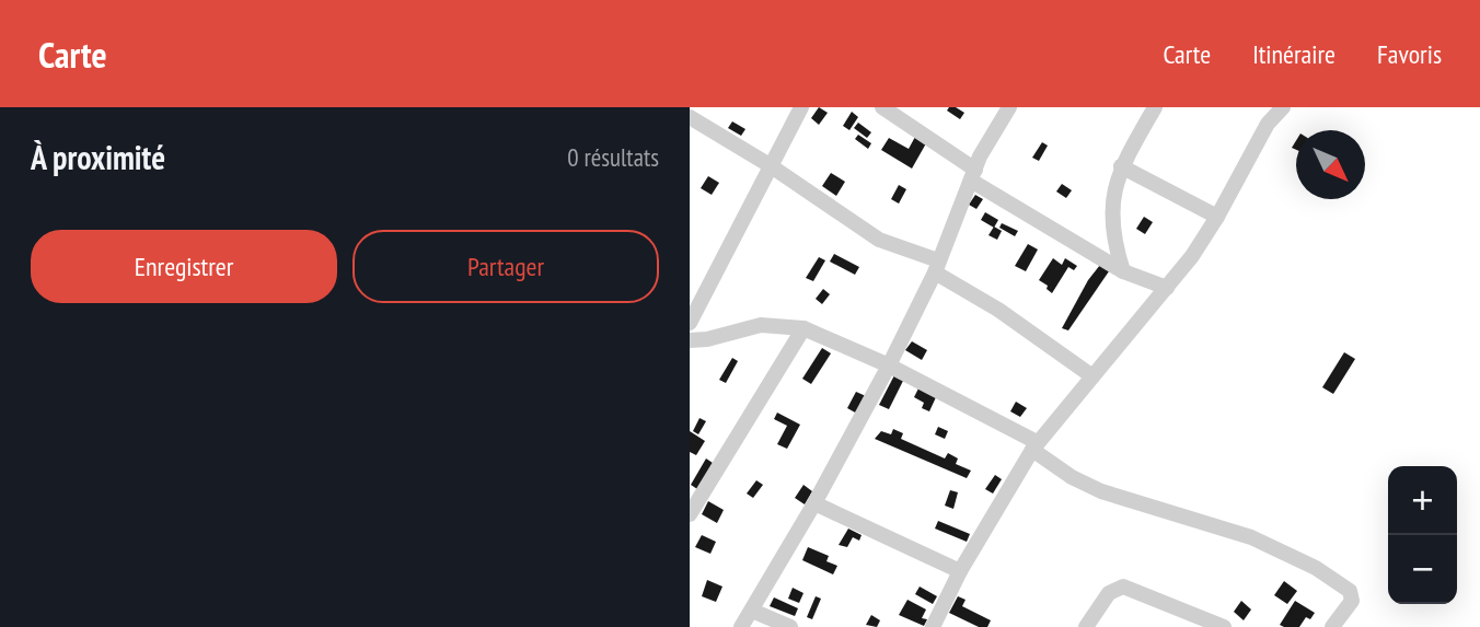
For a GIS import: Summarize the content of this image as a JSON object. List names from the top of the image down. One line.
{"north":"bottom right","page":{"header":"Carte","nav":["Carte","Itinéraire","Favoris"],"heading":["À proximité","0 résultats"],"buttons":["Enregistrer","Partager"],"map_buttons":["+","−"]}}
